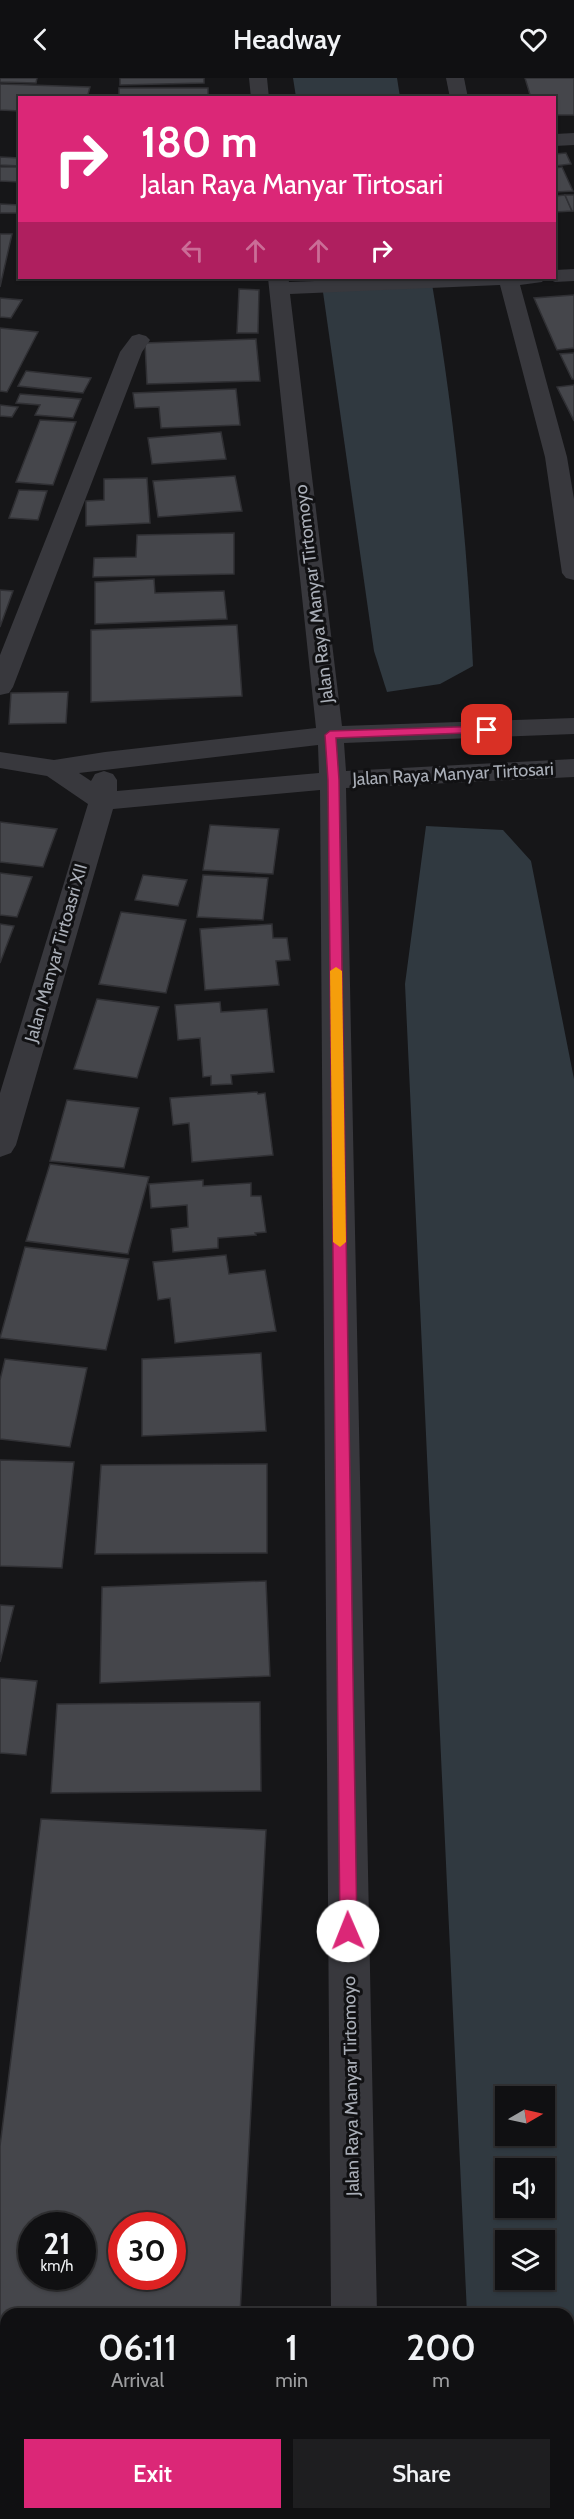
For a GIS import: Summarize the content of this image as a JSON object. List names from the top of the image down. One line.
{"streets":{"street":["Jalan Raya Manyar Tirtomoyo","Jalan Raya Manyar Tirtosari","Jalan Manyar Tirtoasri XII"]},"crossings":[["Jalan Raya Manyar Tirtomoyo","Jalan Raya Manyar Tirtosari"],["Jalan Raya Manyar Tirtosari","Jalan Manyar Tirtoasri XII"]],"north":"right","page":{"header":"Headway","turn":["180 m","Jalan Raya Manyar Tirtosari"],"speed":"21 km/h","limit":"30","eta":["06:11","Arrival","1","min","200","m"],"buttons":["Exit","Share"]}}
